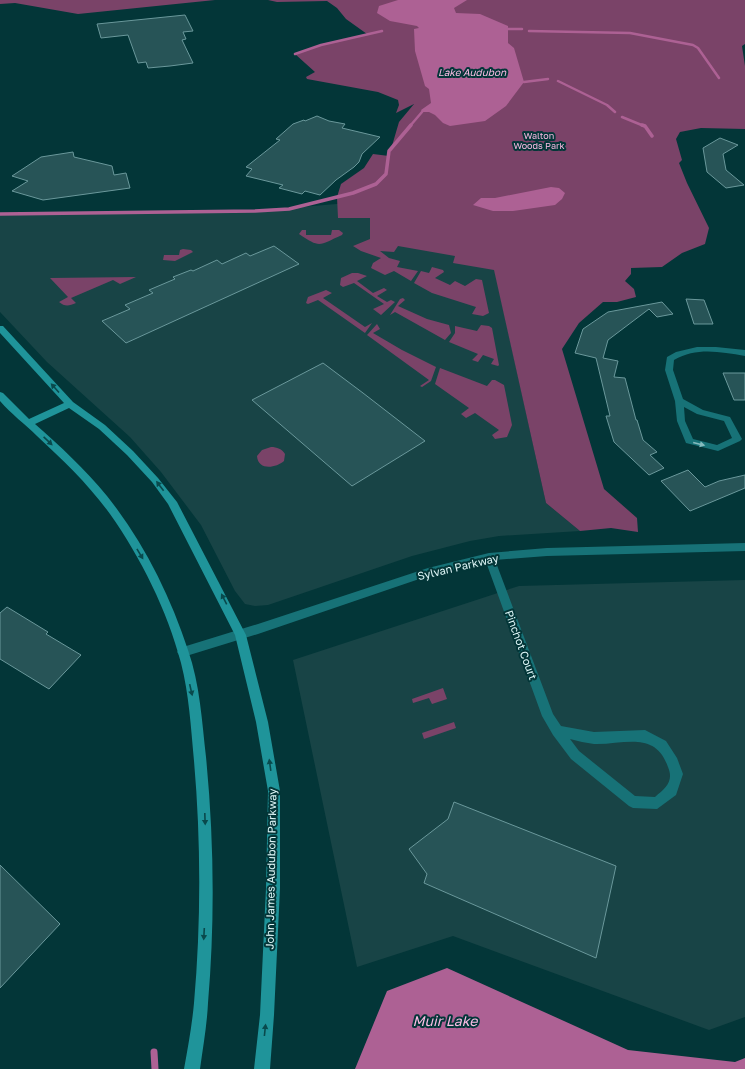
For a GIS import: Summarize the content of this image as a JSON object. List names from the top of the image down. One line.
{"streets":{"main road":["John James Audubon Parkway"],"street":["Sylvan Parkway","Pinchot Court"]},"crossings":[["Sylvan Parkway","Pinchot Court"],["Sylvan Parkway","John James Audubon Parkway"]],"water":["Lake Audubon","Muir Lake"],"parks":["Walton Woods Park"]}
